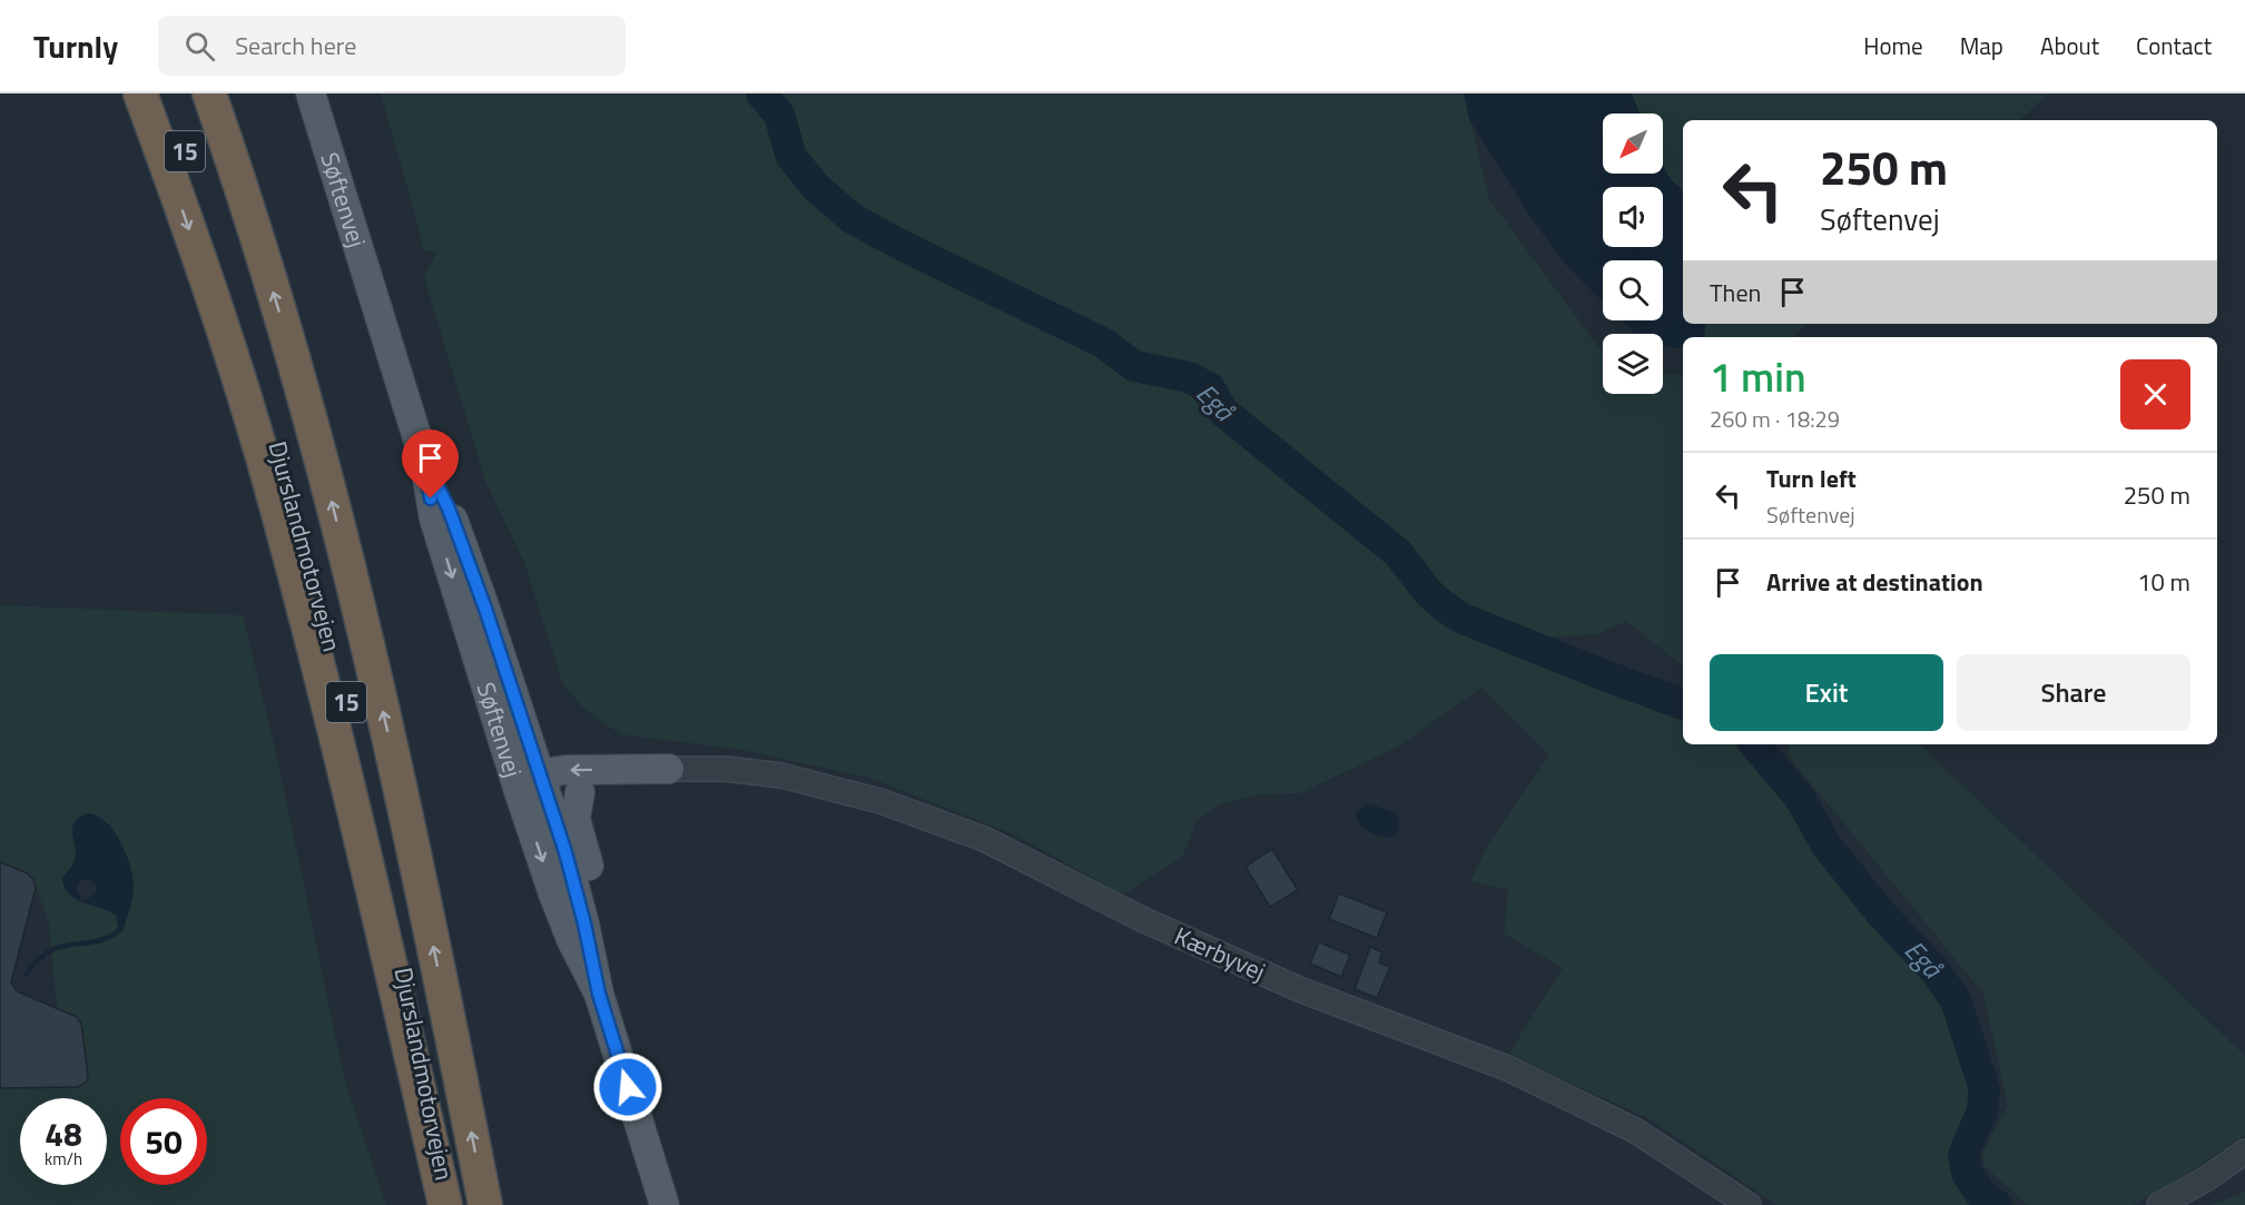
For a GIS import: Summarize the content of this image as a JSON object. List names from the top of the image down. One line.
{"streets":{"highway":["15","Djurslandmotorvejen"],"main road":["Søftenvej"],"street":["Kærbyvej"]},"water":["Egå"],"north":"bottom left","page":{"header":"Turnly","search":"Search here","nav":["Home","Map","About","Contact"],"turn":["250 m","Søftenvej"],"then":"Then","heading":["1 min","260 m · 18:29"],"list":[{"name":"Turn left","note":"Søftenvej","value":"250 m"},{"name":"Arrive at destination","value":"10 m"}],"buttons":["Exit","Share"],"speed":"48 km/h","limit":"50"}}
